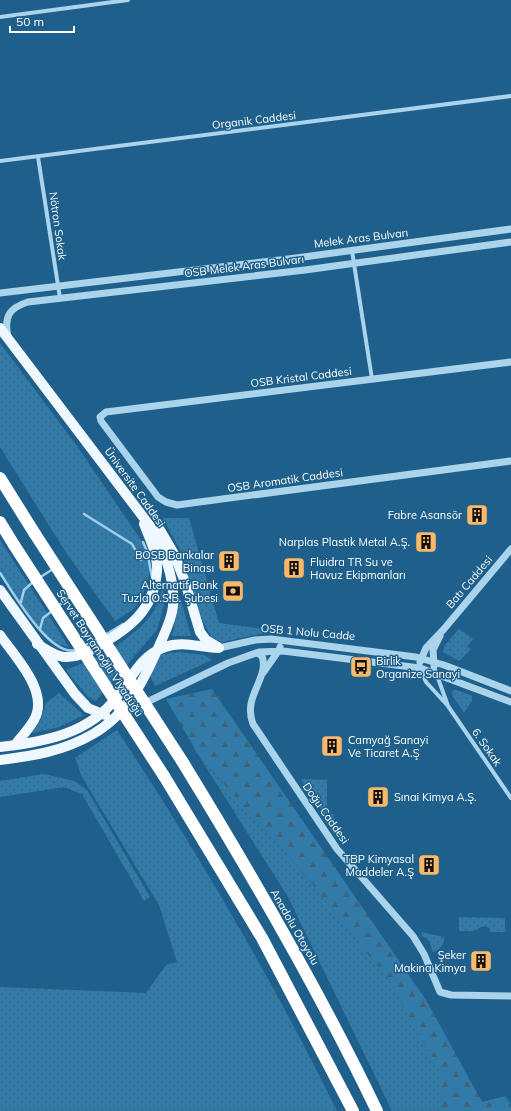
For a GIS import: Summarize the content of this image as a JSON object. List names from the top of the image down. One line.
{"streets":{"highway":["Servet Bayramoğlu Viyadüğü","Anadolu Otoyolu"],"main road":["Üniversite Caddesi","OSB 1 Nolu Cadde"],"street":["Organik Caddesi","Nötron Sokak","Melek Aras Bulvarı","OSB Melek Aras Bulvarı","OSB Kristal Caddesi","OSB Aromatik Caddesi","Batı Caddesi","6. Sokak","Doğu Caddesi"]},"crossings":[["Organik Caddesi","Nötron Sokak"],["Nötron Sokak","Melek Aras Bulvarı"],["Nötron Sokak","OSB Melek Aras Bulvarı"],["OSB Melek Aras Bulvarı","Üniversite Caddesi"],["OSB Kristal Caddesi","OSB Aromatik Caddesi"],["Üniversite Caddesi","OSB 1 Nolu Cadde"],["Batı Caddesi","OSB 1 Nolu Cadde"],["Batı Caddesi","6. Sokak"],["OSB 1 Nolu Cadde","6. Sokak"],["OSB 1 Nolu Cadde","Doğu Caddesi"],["Servet Bayramoğlu Viyadüğü","Anadolu Otoyolu"]],"places":{"building":["Fabre Asansör","Narplas Plastik Metal A.Ş.","BOSB Bankalar Binası","Fluidra TR Su ve Havuz Ekipmanları","Camyağ Sanayi Ve Ticaret A.Ş","Sınai Kimya A.Ş.","TBP Kimyasal Maddeler A.Ş","Şeker Makina Kimya"],"bank":["Alternatif Bank Tuzla O.S.B. Şubesi"],"bus stop":["Birlik Organize Sanayi"]},"scale_bar":"50 m"}
